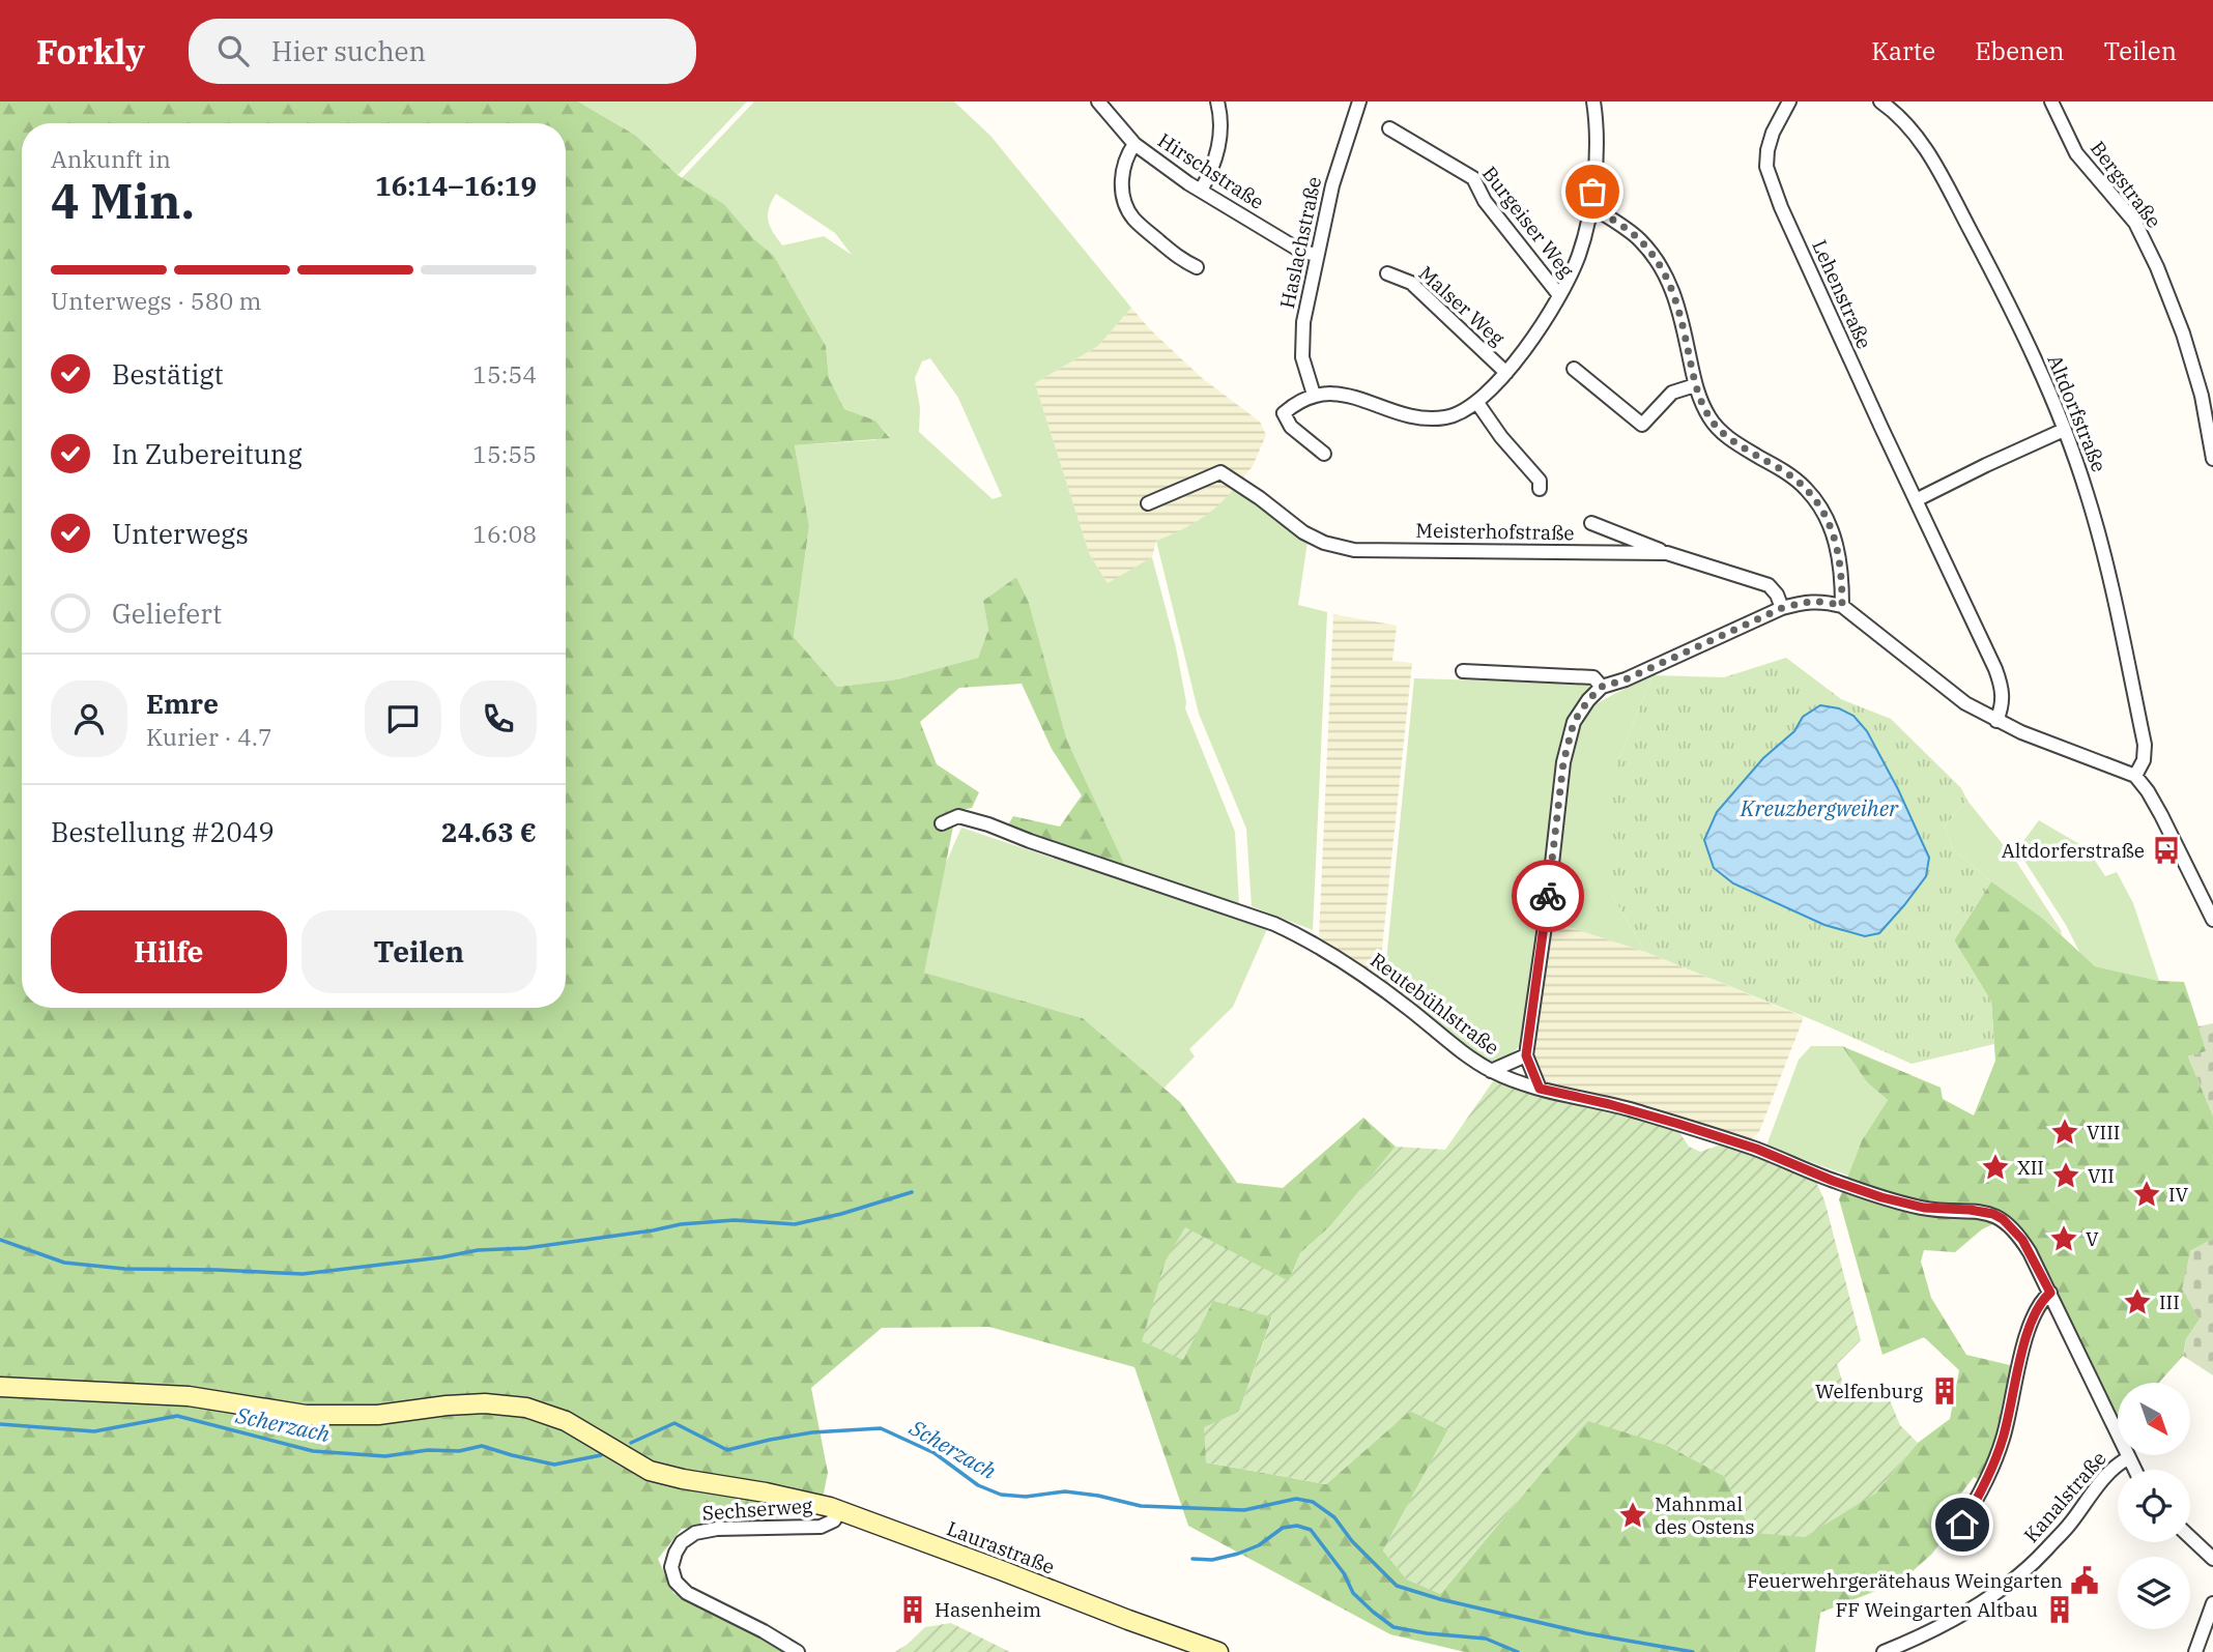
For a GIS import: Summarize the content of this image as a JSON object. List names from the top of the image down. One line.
{"streets":{"street":["Hirschstraße","Bergstraße","Burgeiser Weg","Haslachstraße","Lehenstraße","Malser Weg","Altdorfstraße","Meisterhofstraße","Reutebühlstraße","Kanalstraße","Sechserweg","Laurastraße"]},"crossings":[["Hirschstraße","Haslachstraße"],["Reutebühlstraße","Kanalstraße"],["Sechserweg","Laurastraße"]],"water":["Kreuzbergweiher","Scherzach"],"places":{"bus stop":["Altdorferstraße"],"place":["VIII","XII","VII","IV","V","III","Mahnmal des Ostens"],"building":["Welfenburg","Hasenheim","FF Weingarten Altbau"],"public building":["Feuerwehrgerätehaus Weingarten"]},"north":"bottom right","page":{"header":"Forkly","search":"Hier suchen","nav":["Karte","Ebenen","Teilen"],"heading":["4 Min.","Ankunft in","16:14–16:19"],"panel":["Emre","Kurier · 4.7","Bestellung #2049","24.63 €"],"bar":"Unterwegs · 580 m","list":[["Bestätigt","15:54"],["In Zubereitung","15:55"],["Unterwegs","16:08"],"Geliefert"],"buttons":["Hilfe","Teilen"]}}
